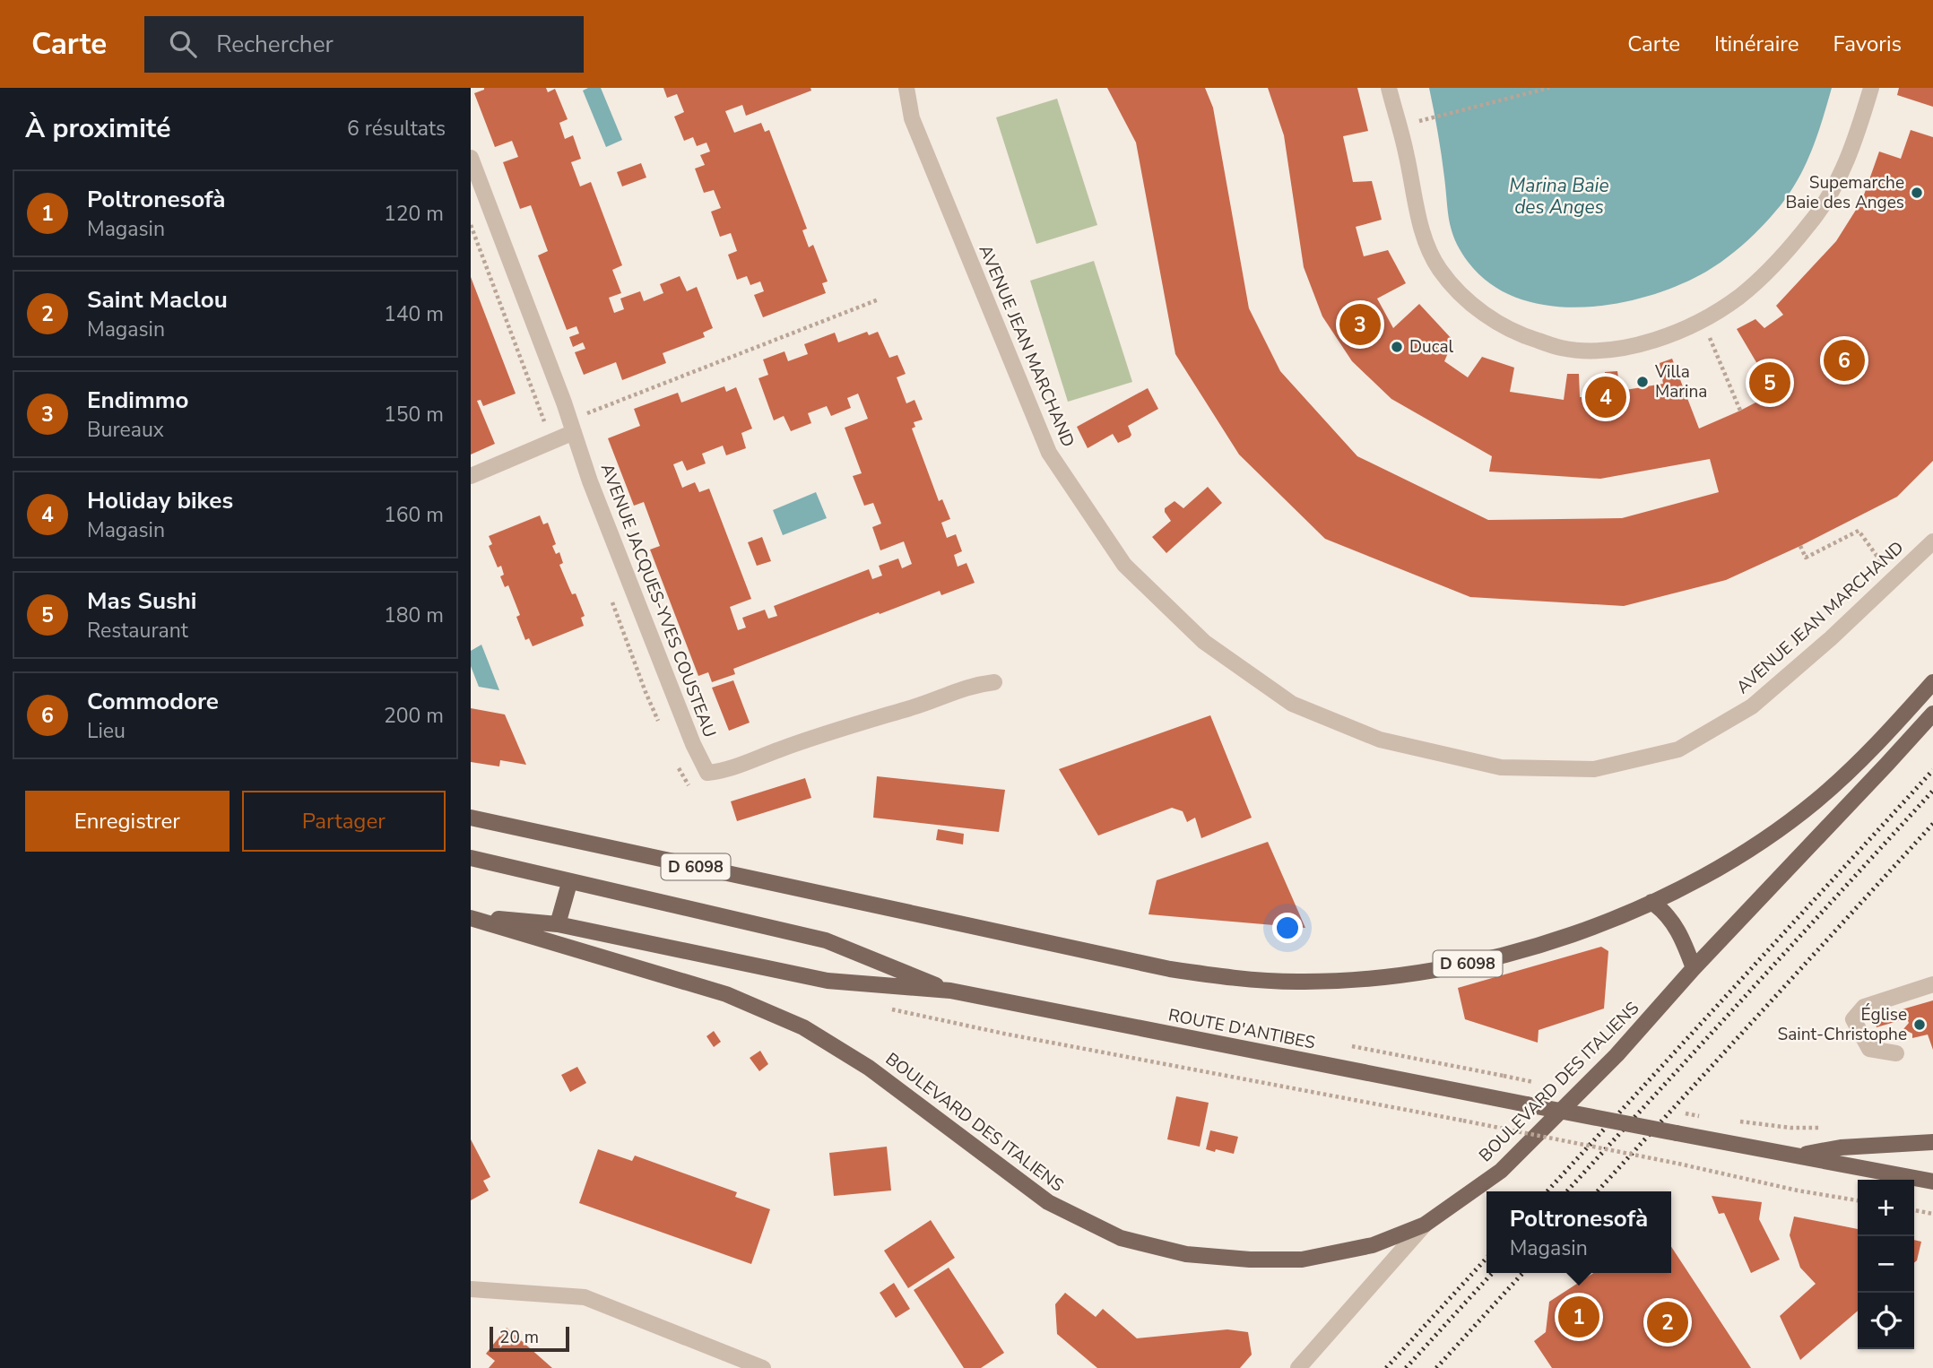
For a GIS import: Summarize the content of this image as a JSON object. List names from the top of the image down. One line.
{"streets":{"main road":["D 6098","ROUTE D'ANTIBES","BOULEVARD DES ITALIENS"],"street":["AVENUE JEAN MARCHAND","AVENUE JACQUES-YVES COUSTEAU"]},"water":["Marina Baie des Anges"],"places":["Supemarche Baie des Anges","Ducal","Villa Marina","Église Saint-Christophe"],"scale_bar":"20 m","page":{"header":"Carte","search":"Rechercher","nav":["Carte","Itinéraire","Favoris"],"heading":["À proximité","6 résultats"],"list":[{"mark":"1","name":"Poltronesofà","note":"Magasin","value":"120 m"},{"mark":"2","name":"Saint Maclou","note":"Magasin","value":"140 m"},{"mark":"3","name":"Endimmo","note":"Bureaux","value":"150 m"},{"mark":"4","name":"Holiday bikes","note":"Magasin","value":"160 m"},{"mark":"5","name":"Mas Sushi","note":"Restaurant","value":"180 m"},{"mark":"6","name":"Commodore","note":"Lieu","value":"200 m"}],"pins":["3","6","5","4","1","2"],"buttons":["Enregistrer","Partager"],"map_buttons":["+","−"],"popup":["Poltronesofà","Magasin"],"scale":"20 m"}}
